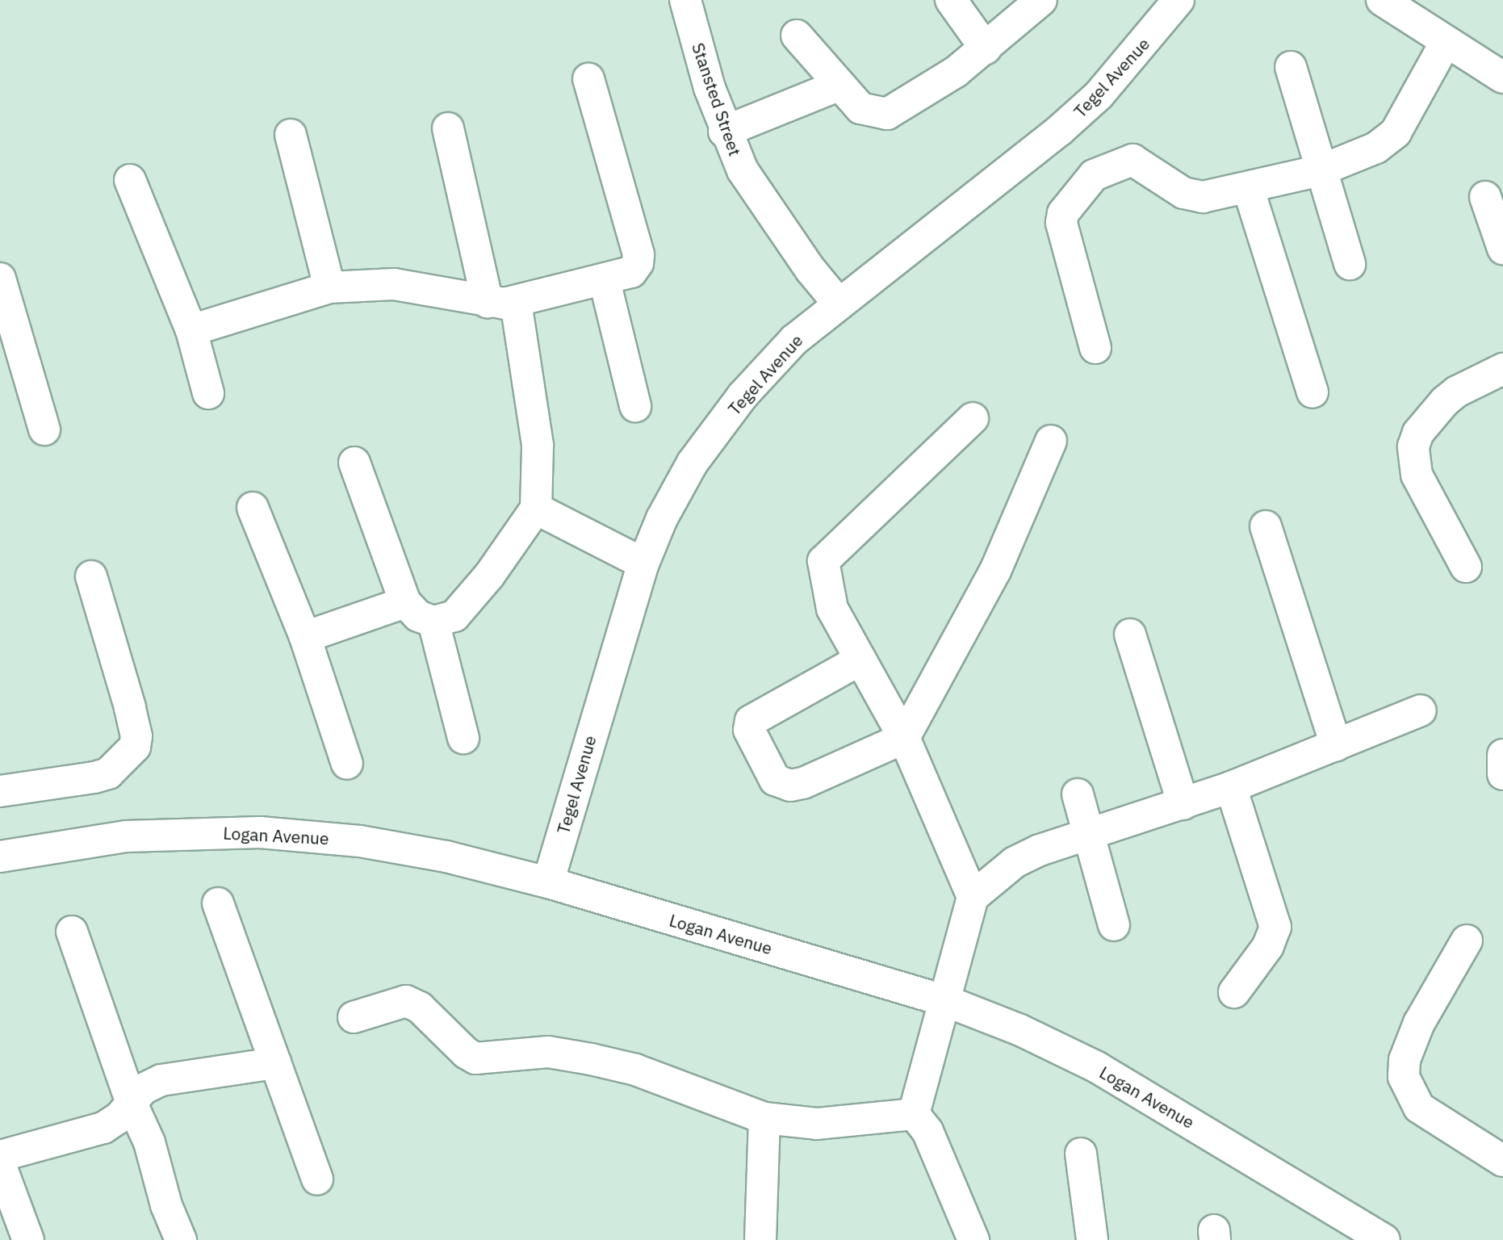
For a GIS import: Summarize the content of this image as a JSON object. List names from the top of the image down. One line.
{"streets":{"street":["Tegel Avenue","Stansted Street","Logan Avenue"]},"crossings":[["Tegel Avenue","Stansted Street"],["Tegel Avenue","Logan Avenue"]]}
